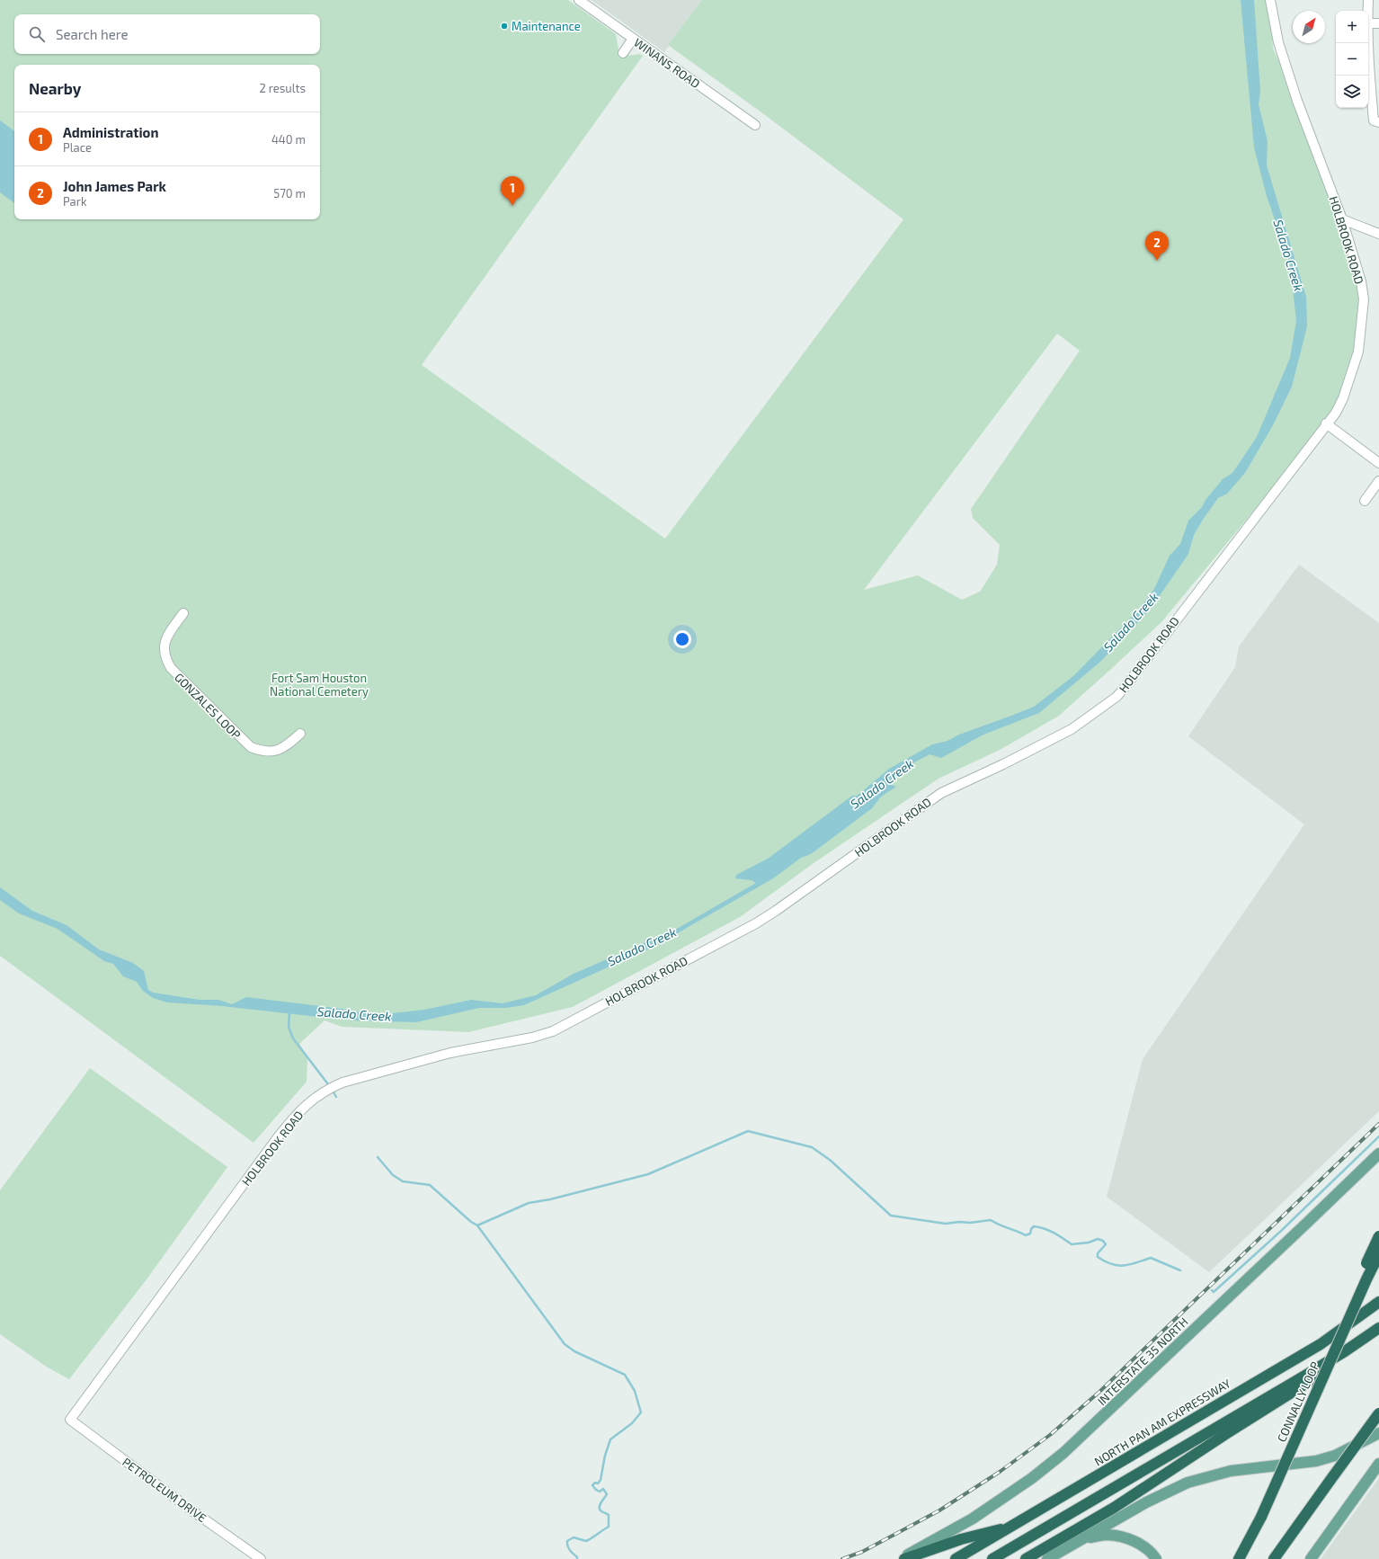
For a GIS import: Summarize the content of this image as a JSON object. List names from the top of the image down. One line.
{"streets":{"highway":["CONNALLY LOOP","NORTH PAN AM EXPRESSWAY"],"main road":["INTERSTATE 35 NORTH"],"street":["WINANS ROAD","HOLBROOK ROAD","GONZALES LOOP","PETROLEUM DRIVE"]},"crossings":[["HOLBROOK ROAD","PETROLEUM DRIVE"]],"water":["Salado Creek"],"parks":["Fort Sam Houston National Cemetery"],"places":["Maintenance"],"north":"top right","page":{"map_buttons":["+","−"],"search":"Search here","heading":["Nearby","2 results"],"list":[{"mark":"1","name":"Administration","note":"Place","value":"440 m"},{"mark":"2","name":"John James Park","note":"Park","value":"570 m"}],"pins":["1","2"]}}
